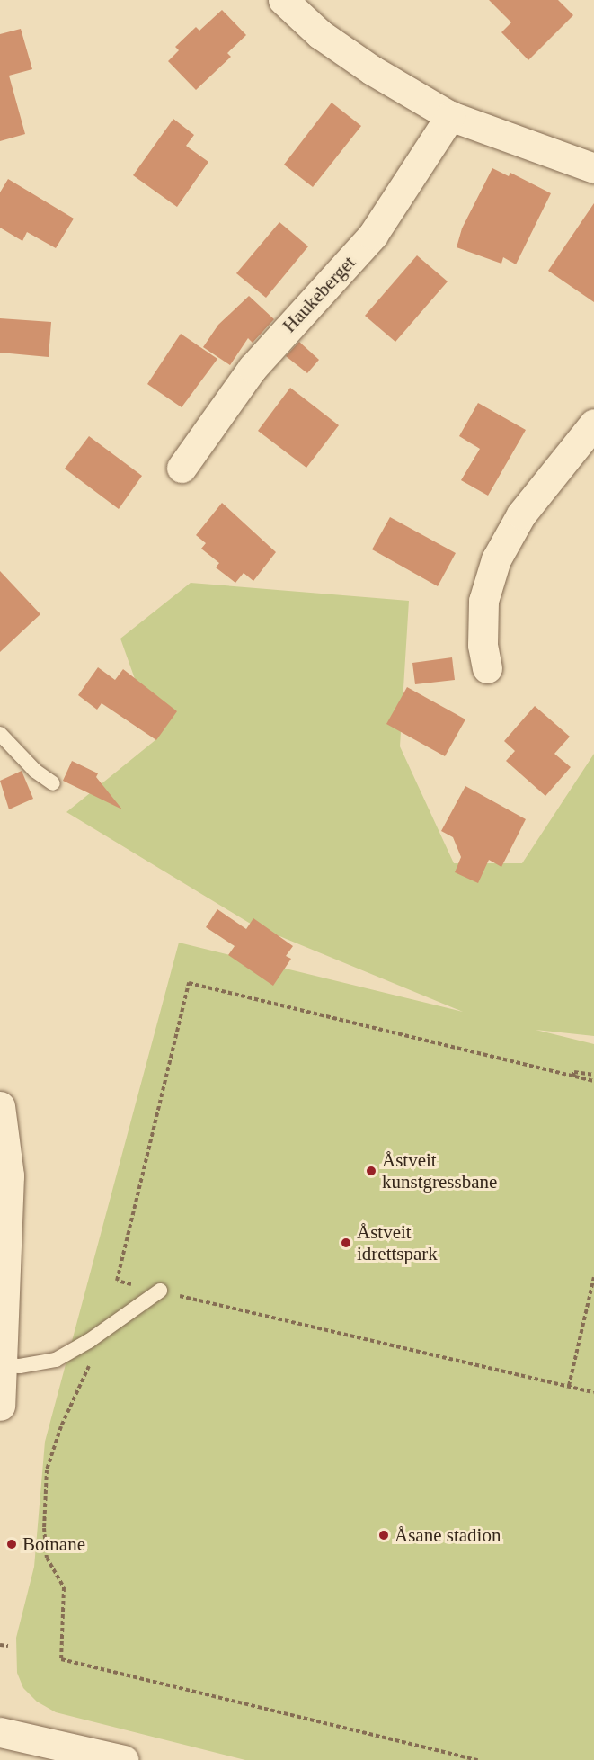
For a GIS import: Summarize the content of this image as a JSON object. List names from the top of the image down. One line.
{"streets":{"street":["Haukeberget"]},"places":["Åstveit kunstgressbane","Åstveit idrettspark","Åsane stadion","Botnane"]}
